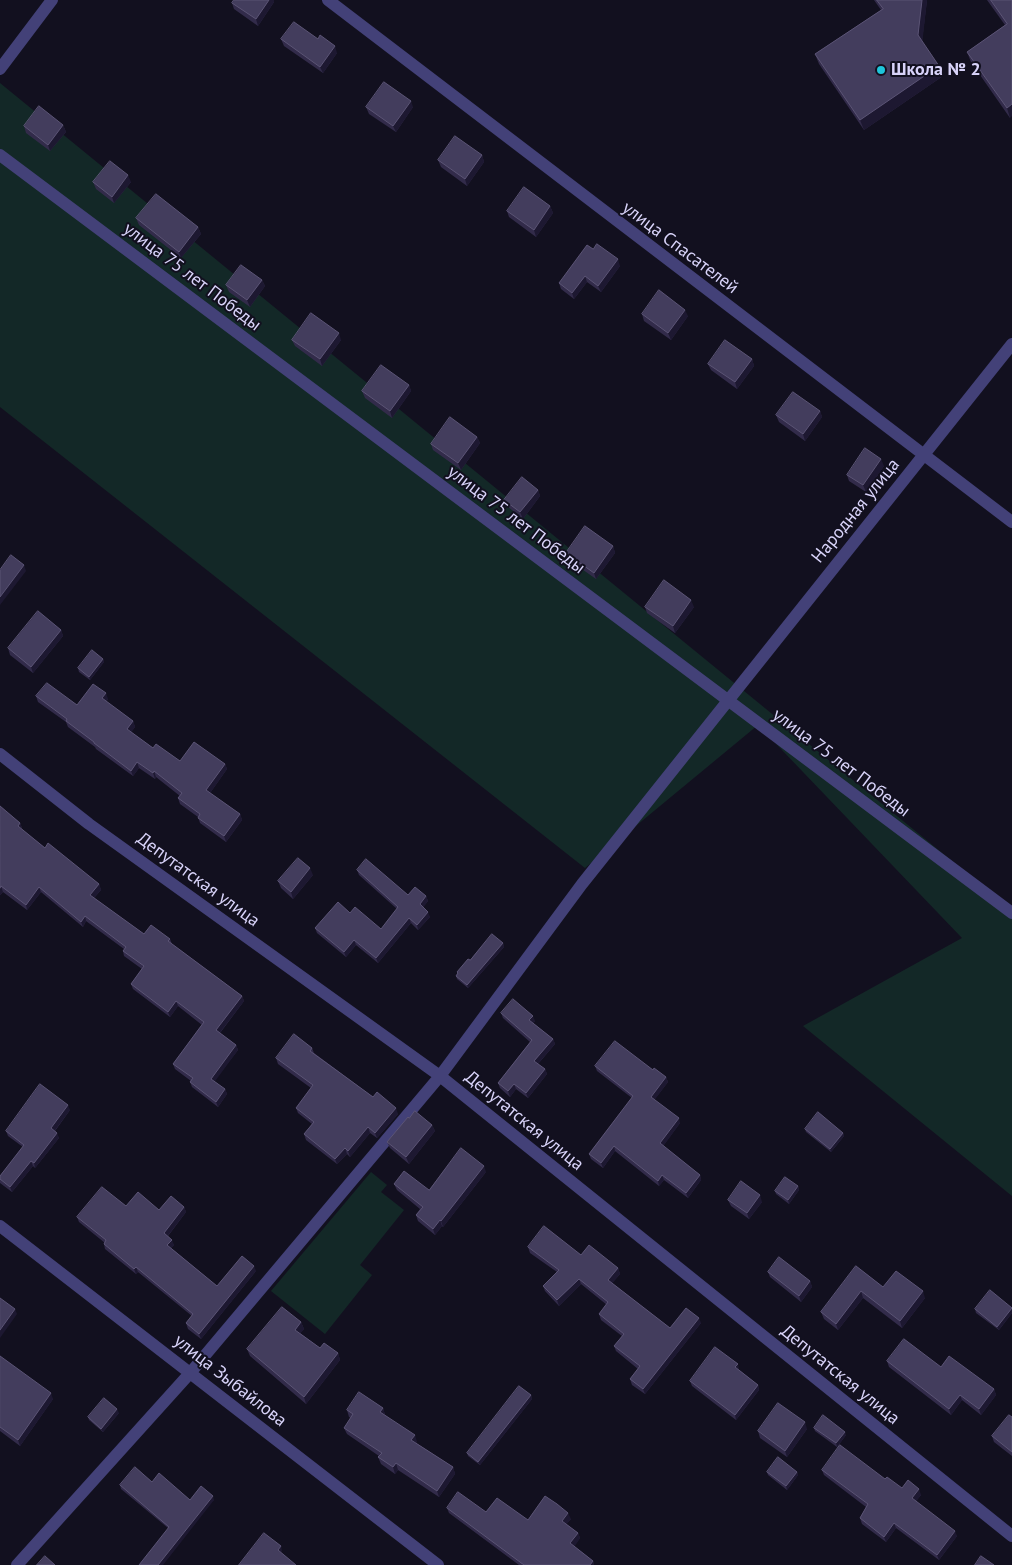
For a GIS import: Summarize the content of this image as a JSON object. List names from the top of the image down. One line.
{"streets":{"street":["улица Спасателей","улица 75 лет Победы","Народная улица","Депутатская улица","улица Зыбайлова"]},"crossings":[["улица Спасателей","Народная улица"],["улица 75 лет Победы","Народная улица"],["Народная улица","Депутатская улица"],["Народная улица","улица Зыбайлова"]],"places":["Школа № 2"]}
